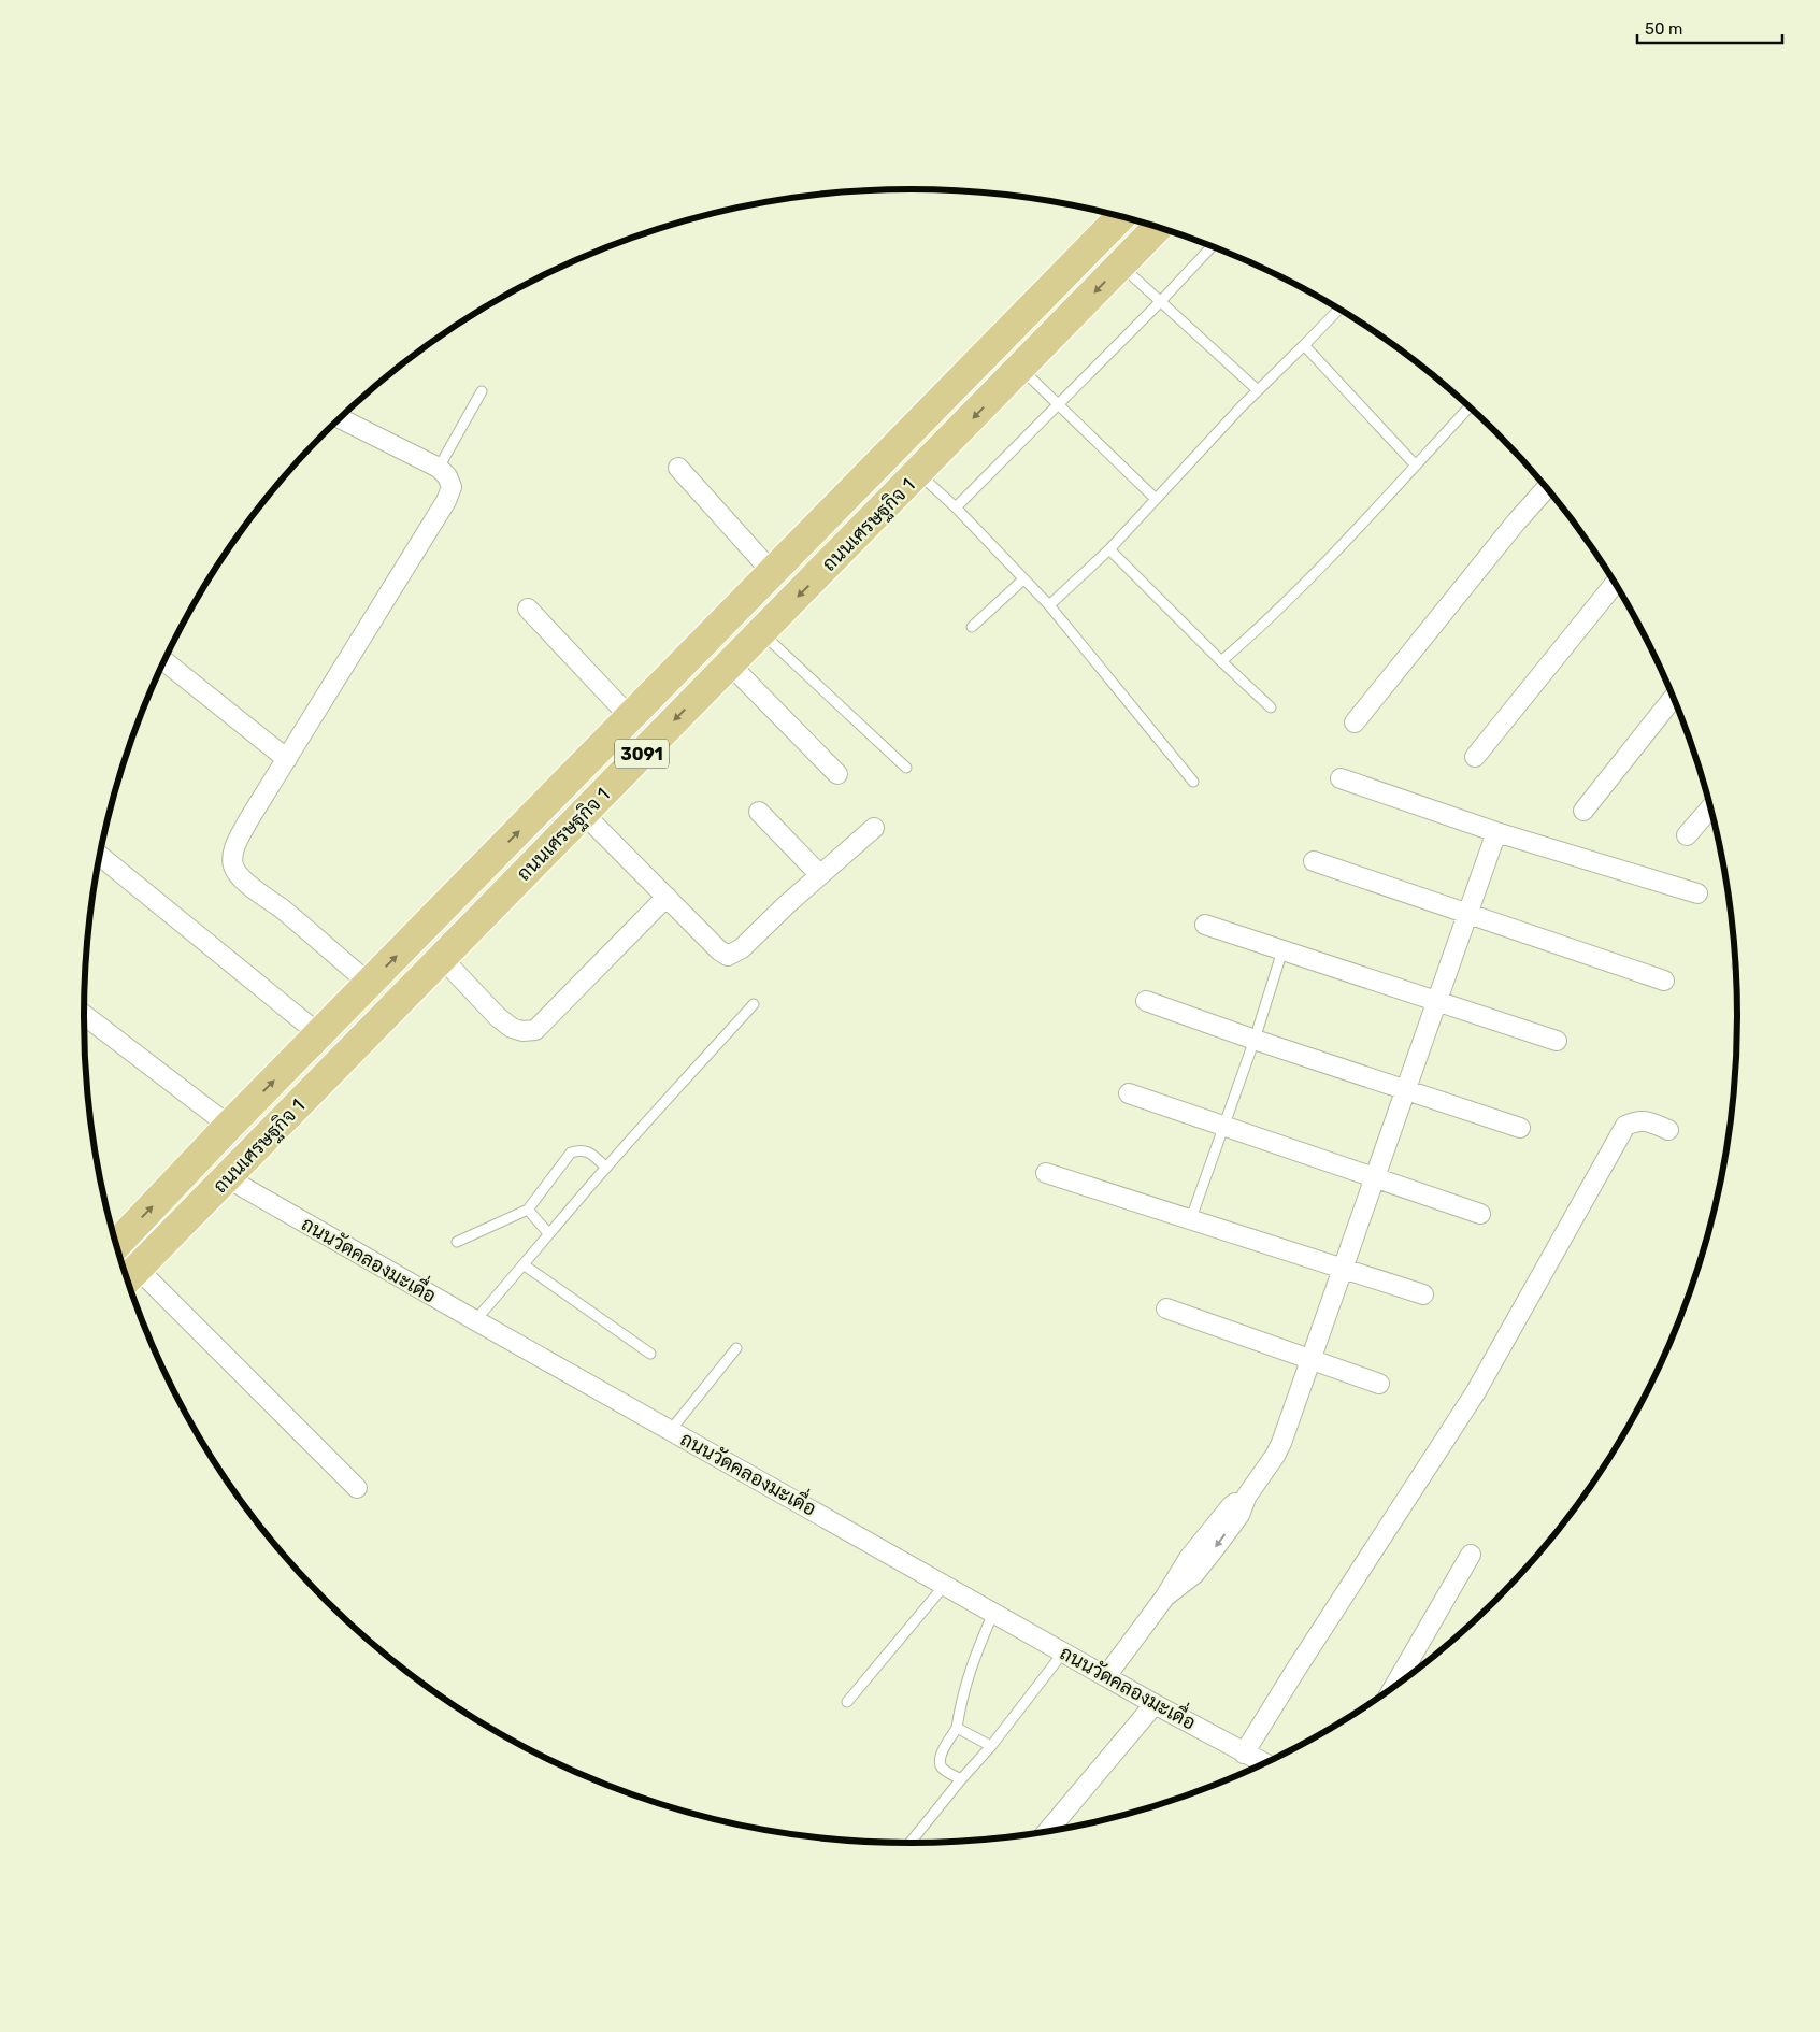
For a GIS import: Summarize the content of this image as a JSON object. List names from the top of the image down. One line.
{"streets":{"main road":["ถนนเศรษฐกิจ 1","3091"],"street":["ถนนวัดคลองมะเดื่อ"]},"crossings":[["ถนนเศรษฐกิจ 1","ถนนวัดคลองมะเดื่อ"]],"scale_bar":"50 m"}
